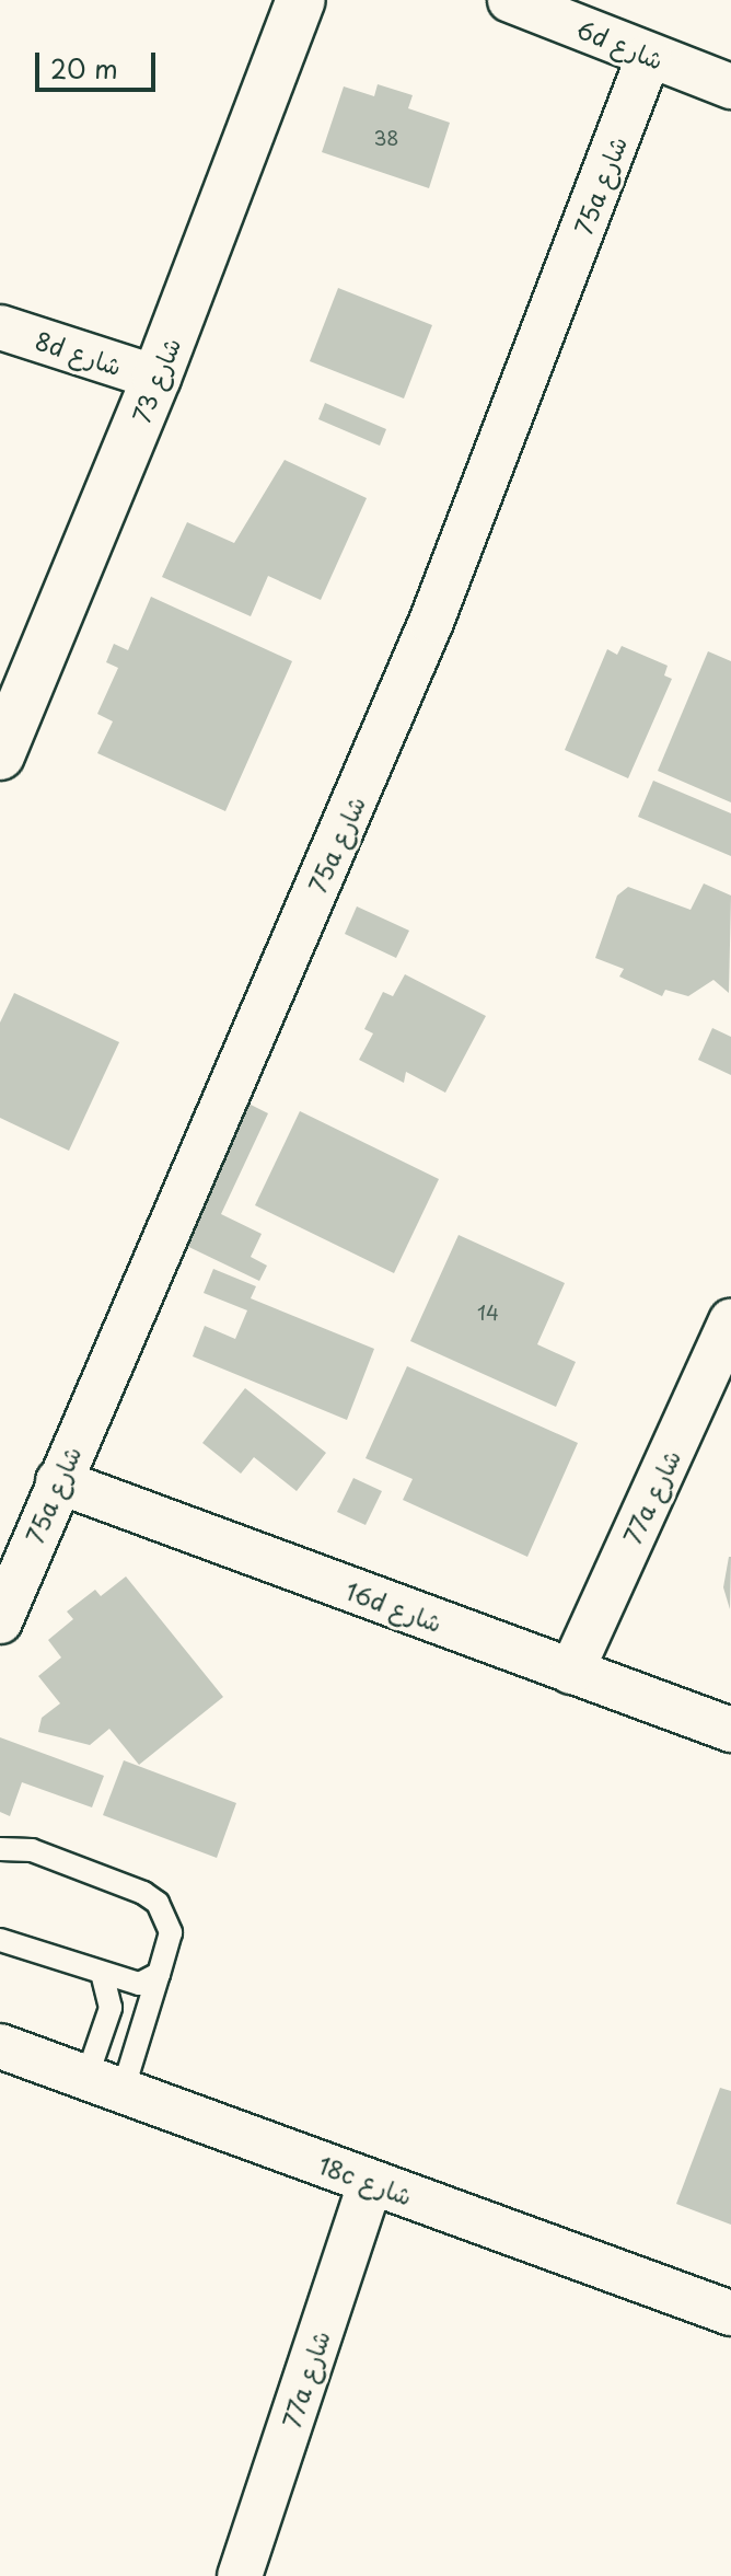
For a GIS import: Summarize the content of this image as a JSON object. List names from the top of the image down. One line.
{"streets":{"street":["6d شارع","75a شارع","8d شارع","شارع 73","77a شارع","16d شارع","18c شارع"]},"crossings":[["6d شارع","75a شارع"],["75a شارع","16d شارع"],["8d شارع","شارع 73"],["77a شارع","16d شارع"],["77a شارع","18c شارع"]],"house_numbers":["38","14"],"scale_bar":"20 m"}
